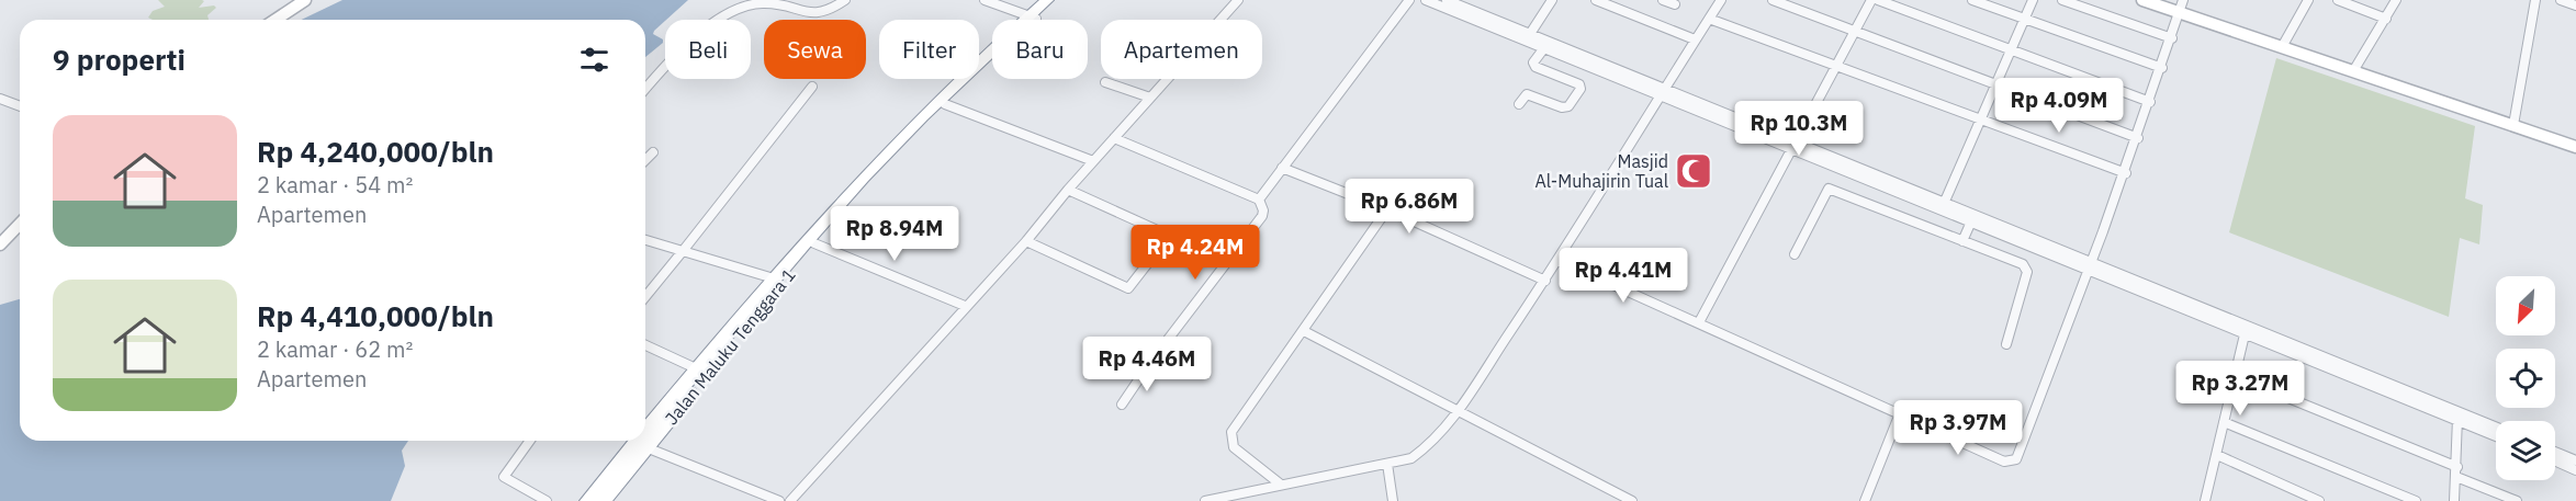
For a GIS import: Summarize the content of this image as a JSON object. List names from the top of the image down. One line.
{"streets":{"highway":["Jalan Maluku Tenggara 1"]},"places":{"mosque":["Masjid Al-Muhajirin Tual"]},"north":"bottom left","page":{"chip":["Beli","Sewa","Filter","Baru","Apartemen"],"heading":"9 properti","price":["Rp 4.09M","Rp 10.3M","Rp 6.86M","Rp 8.94M","Rp 4.24M","Rp 4.41M","Rp 4.46M","Rp 3.27M","Rp 3.97M"],"list":[{"name":"Rp 4,240,000/bln","note":"2 kamar · 54 m² · Apartemen"},{"name":"Rp 4,410,000/bln","note":"2 kamar · 62 m² · Apartemen"}]}}
